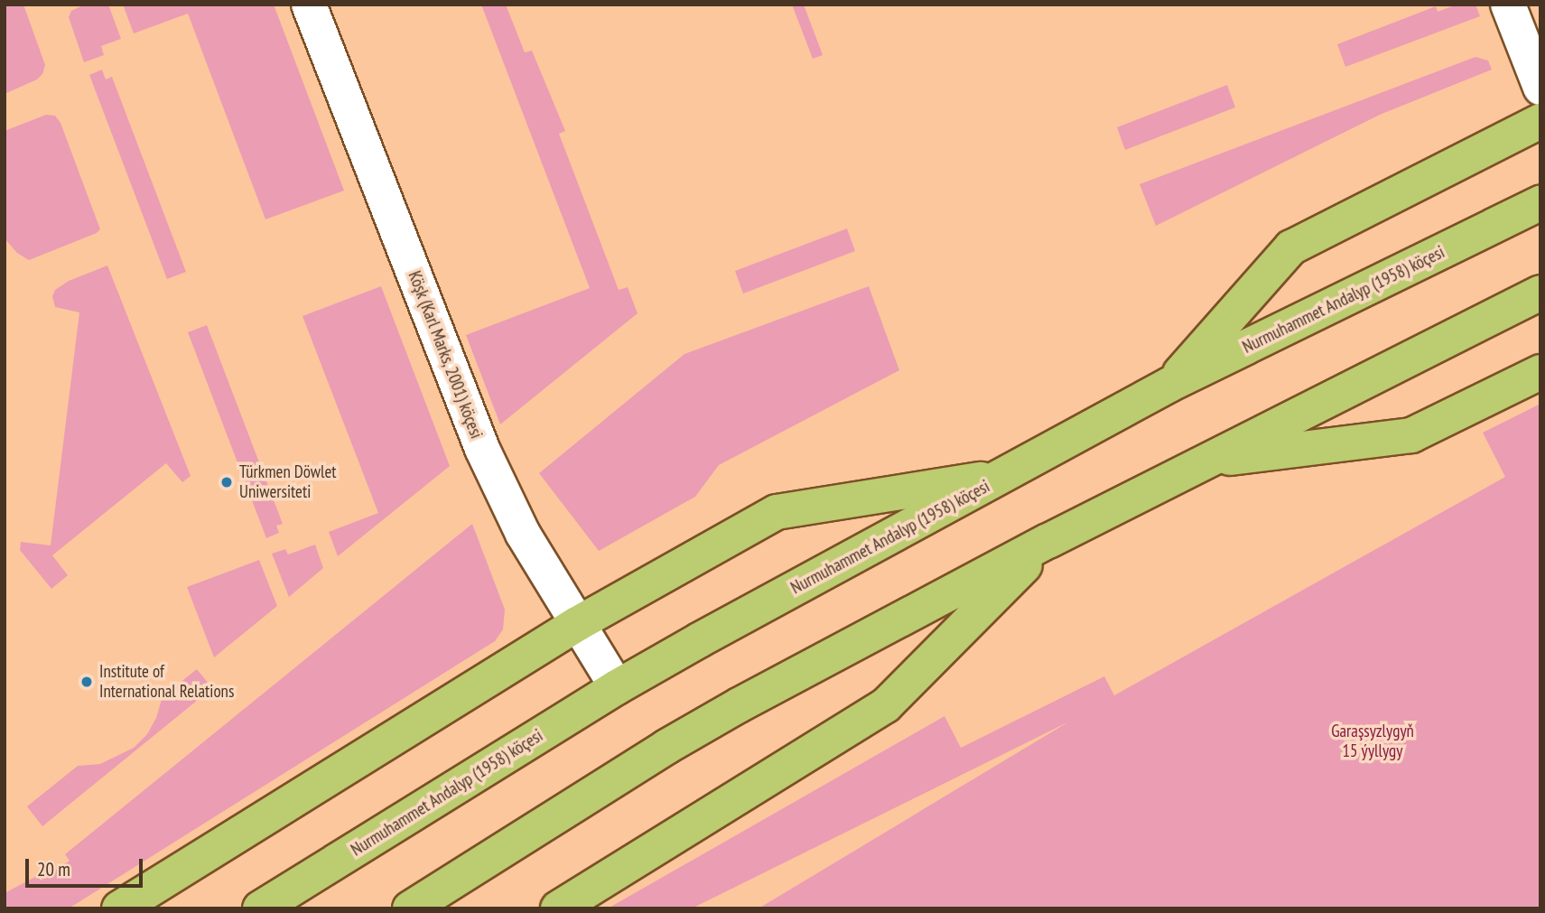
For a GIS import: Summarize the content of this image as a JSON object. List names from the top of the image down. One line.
{"streets":{"main road":["Nurmuhammet Andalyp (1958) köçesi"],"street":["Köşk (Karl Marks, 2001) köçesi"]},"crossings":[["Nurmuhammet Andalyp (1958) köçesi","Köşk (Karl Marks, 2001) köçesi"]],"parks":["Garaşsyzlygyň 15 ýyllygy"],"places":["Türkmen Döwlet Uniwersiteti","Institute of International Relations"],"scale_bar":"20 m"}
